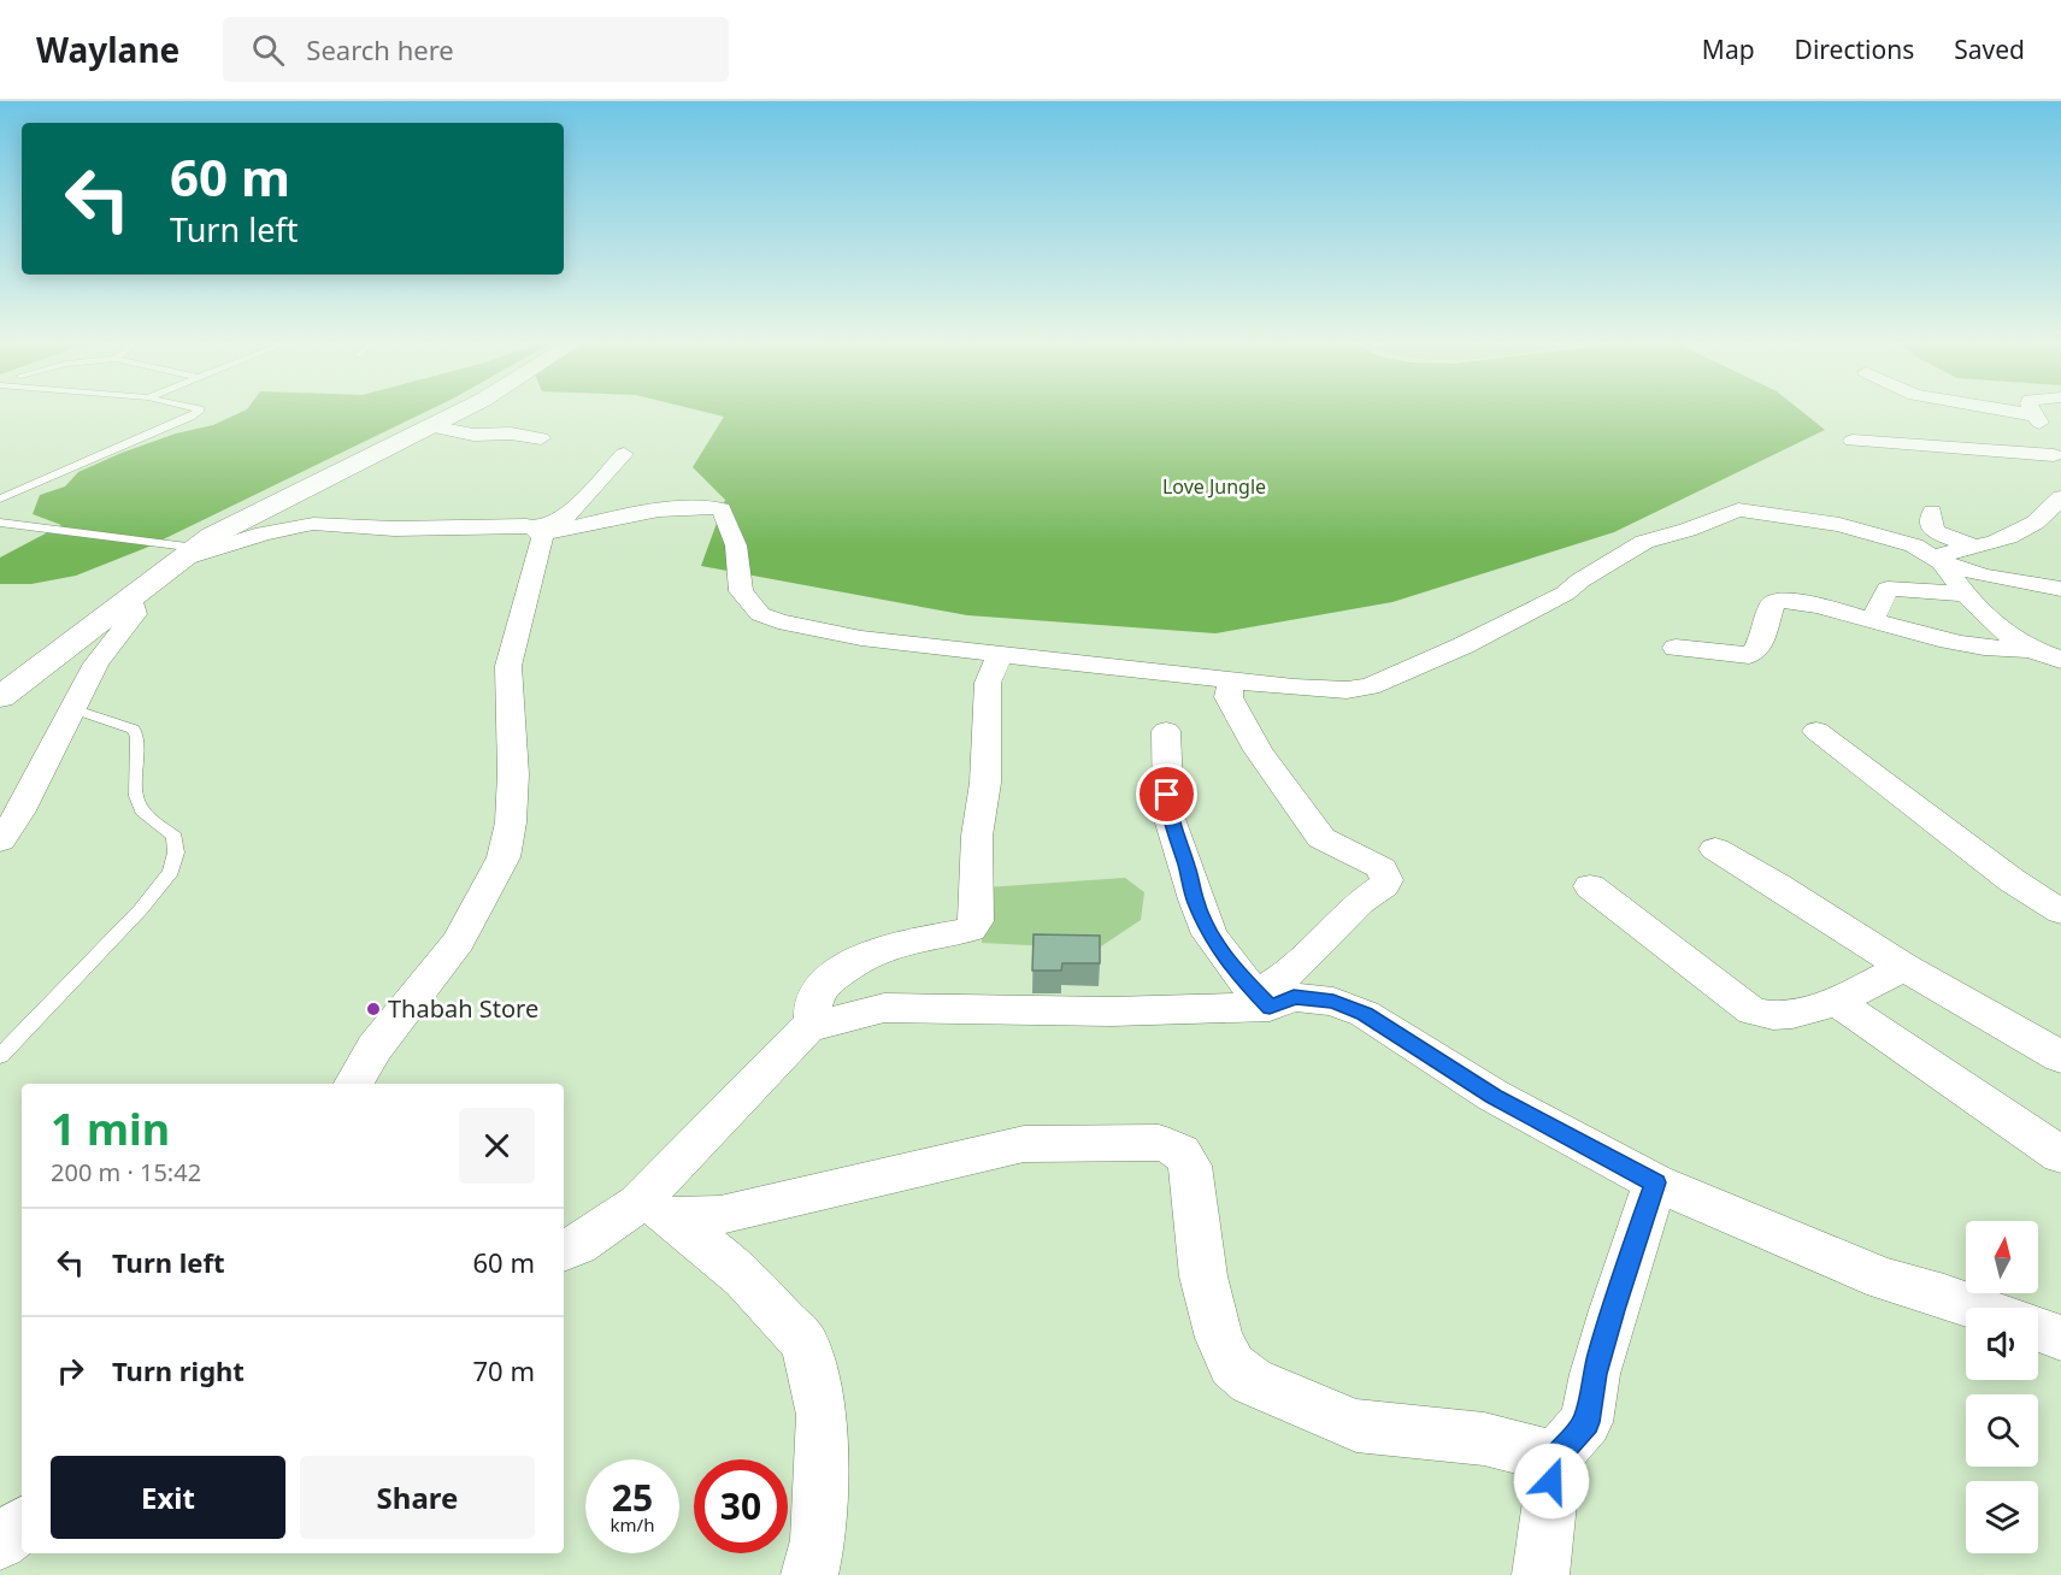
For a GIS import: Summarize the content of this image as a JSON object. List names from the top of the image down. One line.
{"parks":["Love Jungle"],"places":["Thabah Store"],"north":"top","page":{"header":"Waylane","search":"Search here","nav":["Map","Directions","Saved"],"turn":["60 m","Turn left"],"heading":["1 min","200 m · 15:42"],"list":[{"name":"Turn left","value":"60 m"},{"name":"Turn right","value":"70 m"}],"buttons":["Exit","Share"],"speed":"25 km/h","limit":"30"}}
